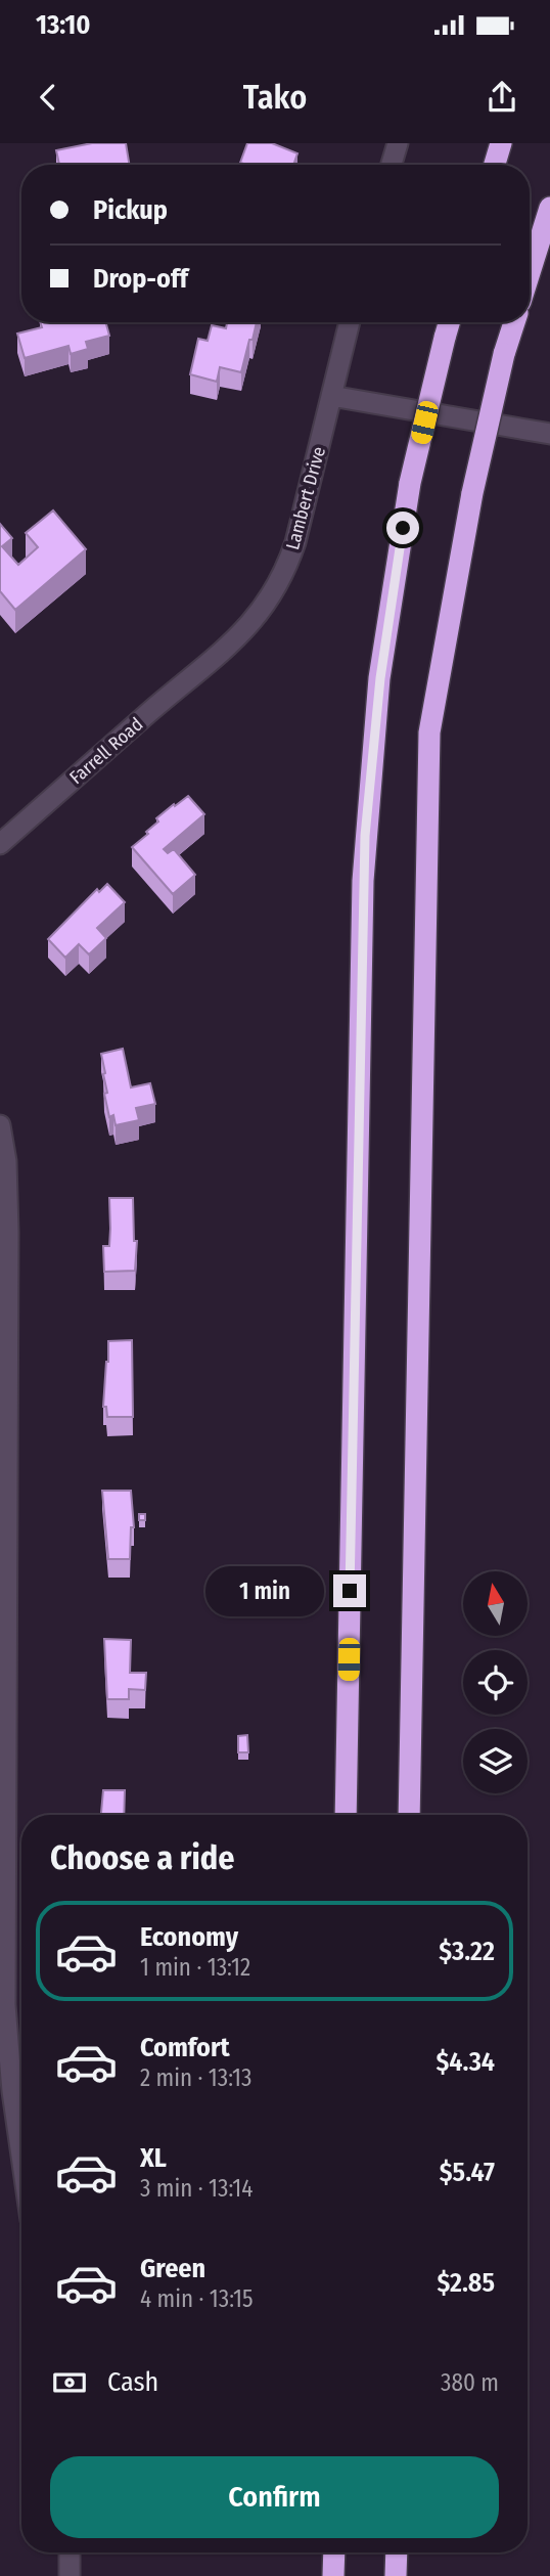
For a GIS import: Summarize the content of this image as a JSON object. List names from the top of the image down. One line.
{"streets":{"street":["Lambert Drive","Farrell Road"]},"crossings":[["Lambert Drive","Farrell Road"]],"north":"top","page":{"status":"13:10","header":"Tako","banner":["Pickup","Drop-off"],"bubble":"1 min","heading":"Choose a ride","list":[{"name":"Economy","note":"1 min · 13:12","value":"$3.22"},{"name":"Comfort","note":"2 min · 13:13","value":"$4.34"},{"name":"XL","note":"3 min · 13:14","value":"$5.47"},{"name":"Green","note":"4 min · 13:15","value":"$2.85"}],"pay":["Cash","380 m"],"buttons":"Confirm"}}
